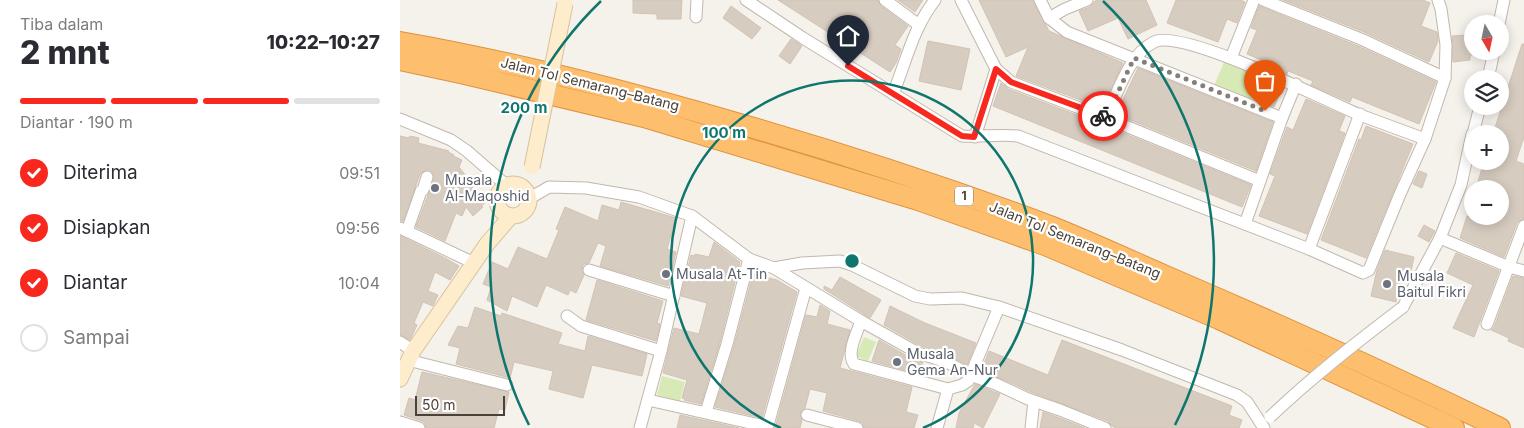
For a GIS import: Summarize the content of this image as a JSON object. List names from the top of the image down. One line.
{"streets":{"highway":["Jalan Tol Semarang–Batang","1"]},"places":["Musala Al-Maqoshid","Musala At-Tin","Musala Baitul Fikri","Musala Gema An-Nur"],"scale_bar":"50 m","north":"bottom","page":{"heading":["2 mnt","Tiba dalam","10:22–10:27"],"map_buttons":["+","−"],"bar":"Diantar · 190 m","list":[["Diterima","09:51"],["Disiapkan","09:56"],["Diantar","10:04"],"Sampai"],"scale":"50 m"},"rings":["200 m","100 m"]}
